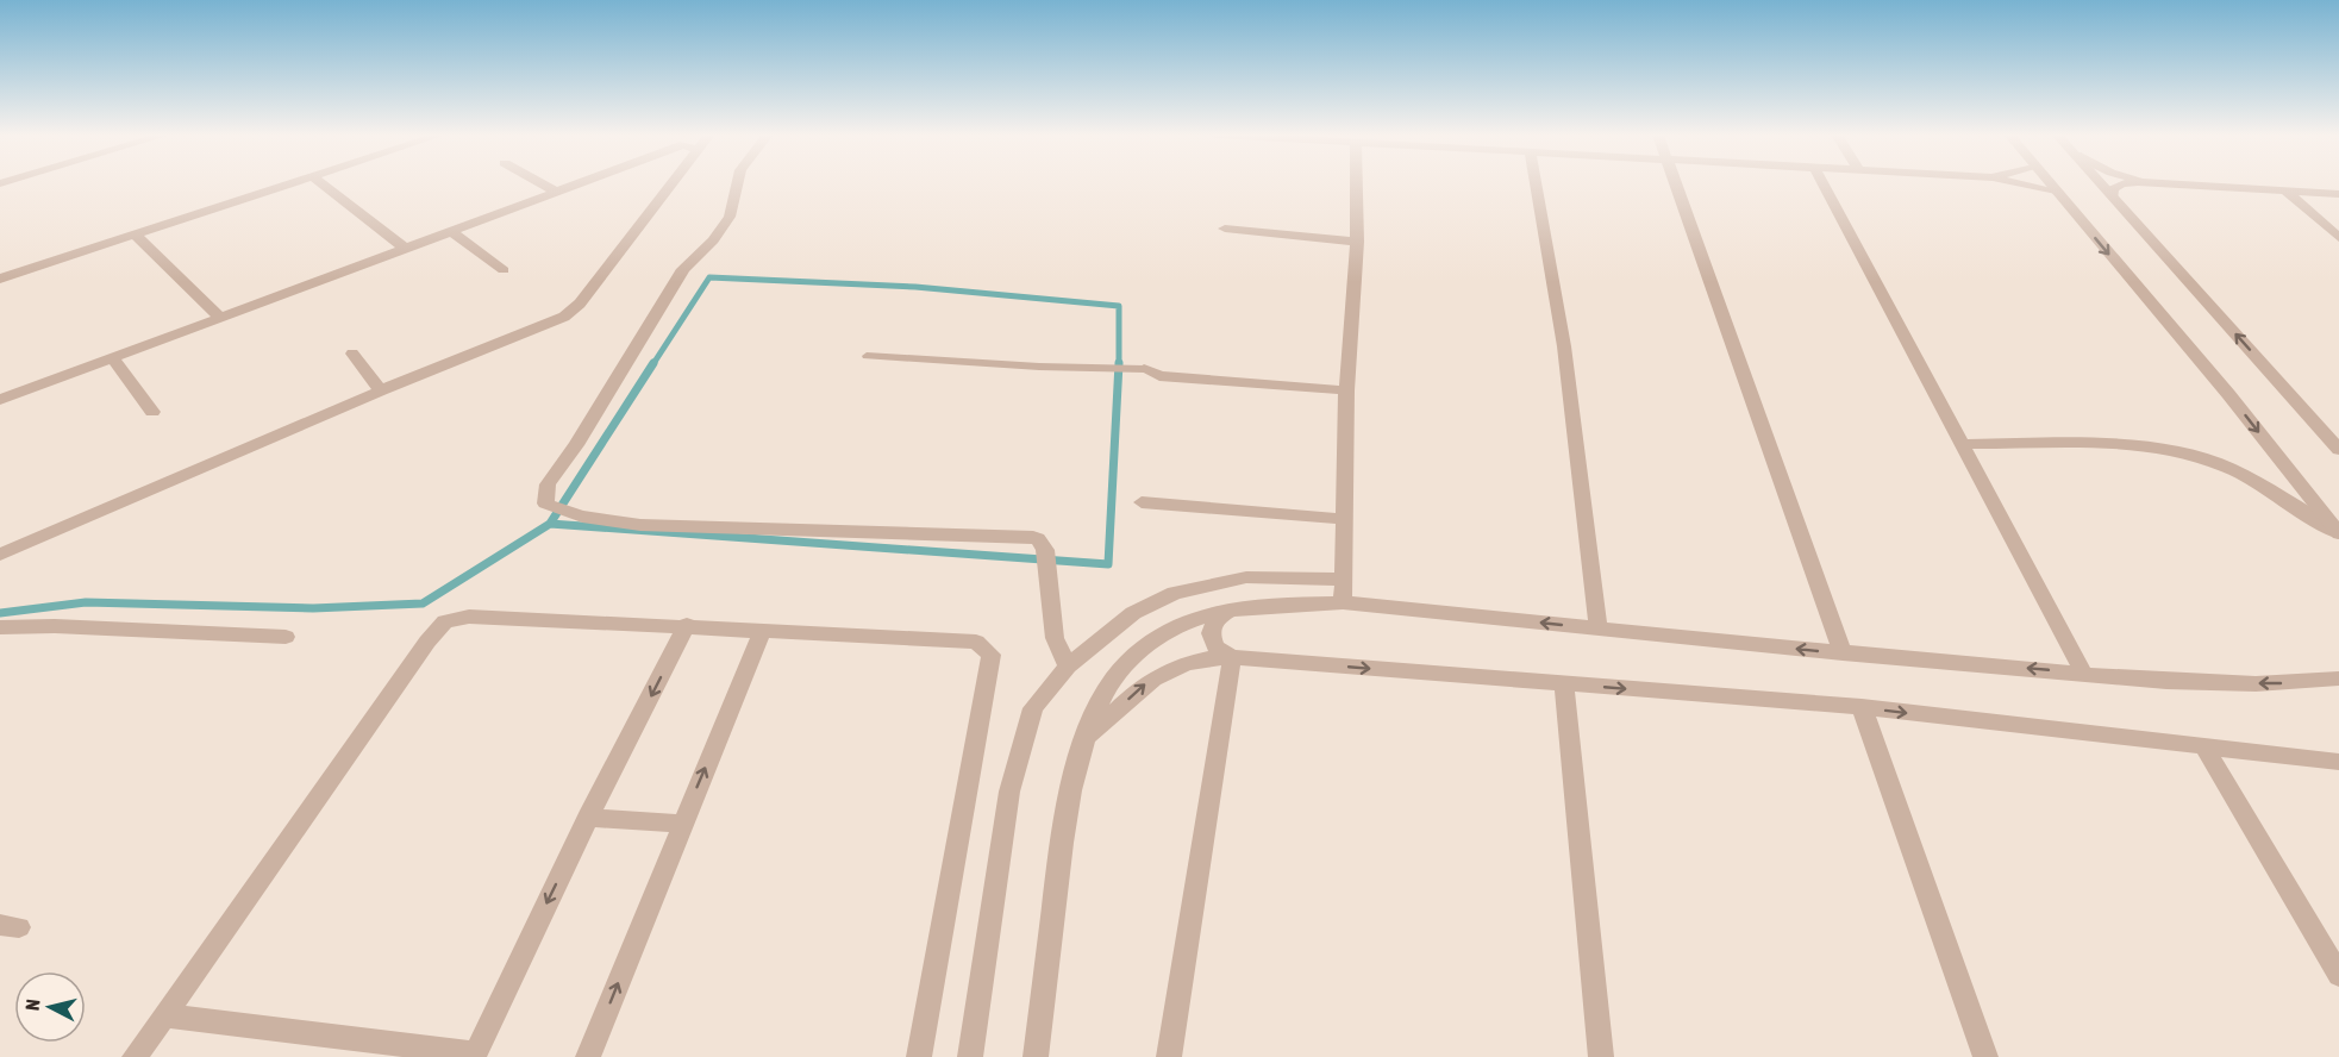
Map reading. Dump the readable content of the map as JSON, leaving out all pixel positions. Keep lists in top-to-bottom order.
{
  "north": "left"
}
